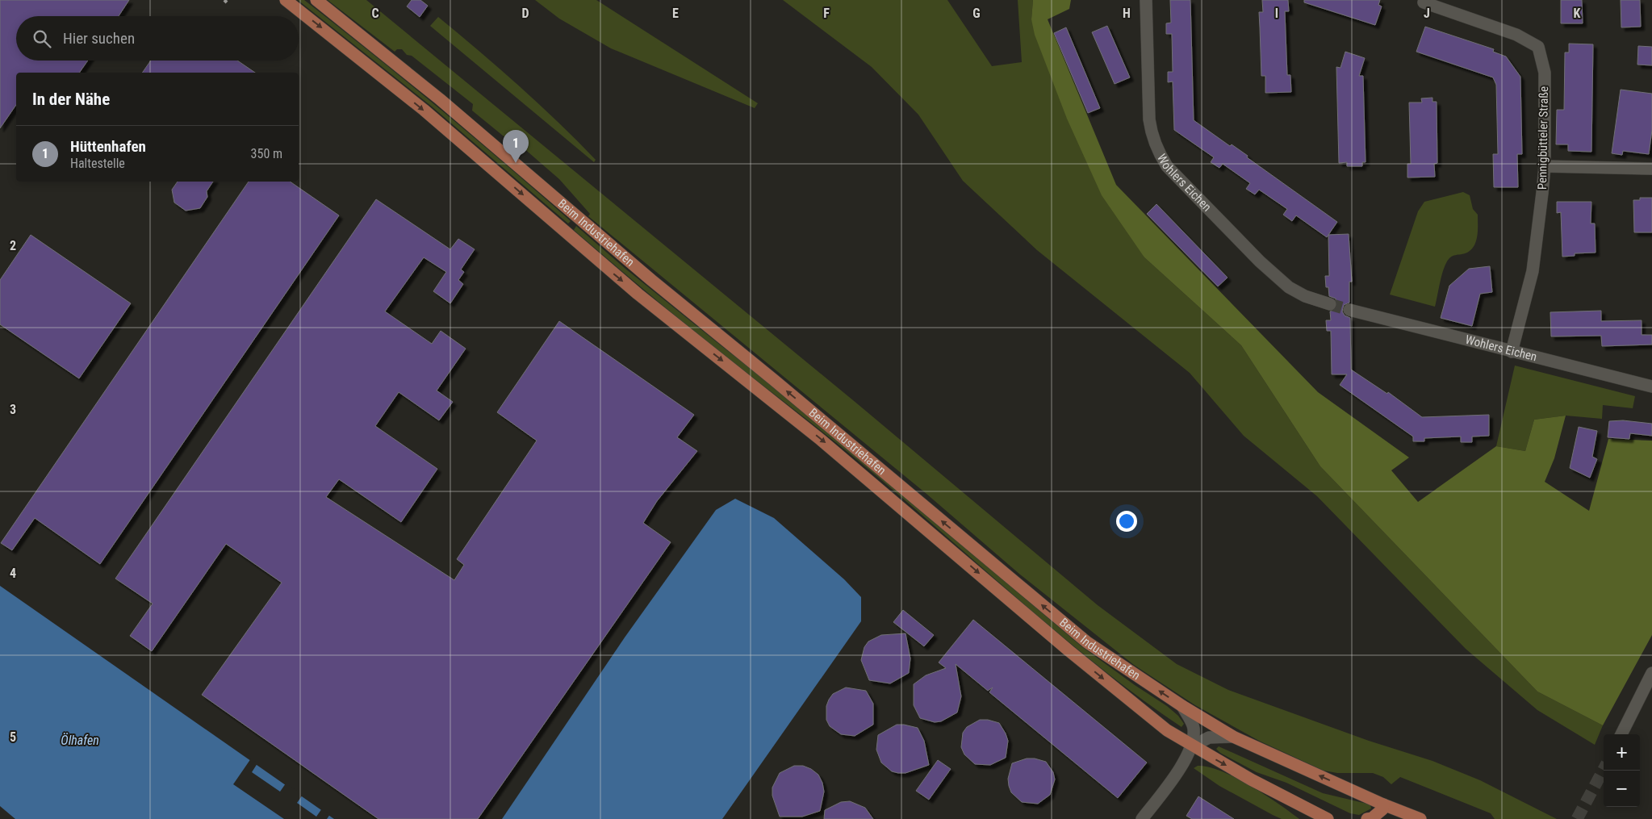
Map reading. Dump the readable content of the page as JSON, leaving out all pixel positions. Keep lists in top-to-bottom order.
{
  "streets": {
    "main road": ["Beim Industriehafen"],
    "street": ["Pennigbütteler Straße", "Wohlers Eichen"]
  },
  "crossings": [
    ["Pennigbütteler Straße", "Wohlers Eichen"]
  ],
  "water": ["Ölhafen"],
  "page": {
    "search": "Hier suchen",
    "heading": "In der Nähe",
    "list": [
      {
        "mark": "1",
        "name": "Hüttenhafen",
        "note": "Haltestelle",
        "value": "350 m"
      }
    ],
    "pins": "1",
    "map_buttons": ["+", "−"]
  },
  "grid": {
    "columns": [
      "C",
      "D",
      "E",
      "F",
      "G",
      "H",
      "I",
      "J",
      "K"
    ],
    "rows": [
      "2",
      "3",
      "4",
      "5"
    ]
  }
}
